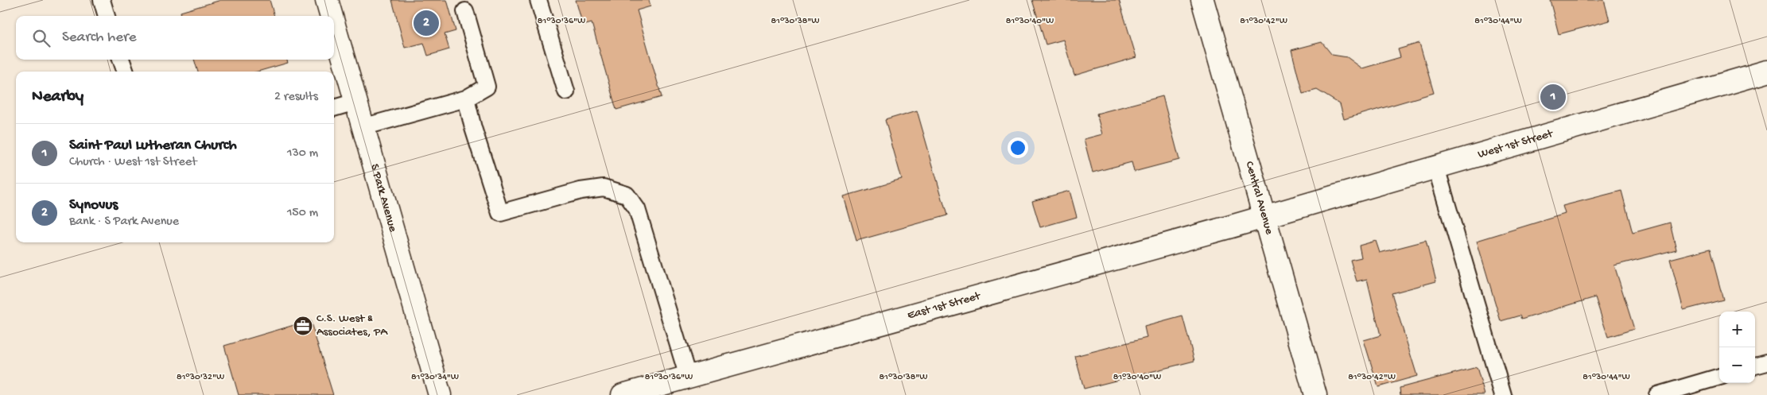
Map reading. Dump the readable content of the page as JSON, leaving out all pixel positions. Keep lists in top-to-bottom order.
{
  "streets": {
    "street": [
      "West 1st Street",
      "S Park Avenue",
      "Central Avenue",
      "East 1st Street"
    ]
  },
  "crossings": [
    ["West 1st Street", "Central Avenue"],
    ["West 1st Street", "East 1st Street"],
    ["Central Avenue", "East 1st Street"]
  ],
  "places": {
    "office": ["C.S. West & Associates, PA"]
  },
  "page": {
    "pins": ["2", "1"],
    "search": "Search here",
    "heading": ["Nearby", "2 results"],
    "list": [
      {
        "mark": "1",
        "name": "Saint Paul Lutheran Church",
        "note": "Church · West 1st Street",
        "value": "130 m"
      },
      {
        "mark": "2",
        "name": "Synovus",
        "note": "Bank · S Park Avenue",
        "value": "150 m"
      }
    ],
    "map_buttons": ["+", "−"]
  },
  "coordinates": [
    "81°30'36\"W",
    "81°30'38\"W",
    "81°30'40\"W",
    "81°30'42\"W",
    "81°30'44\"W",
    "81°30'32\"W",
    "81°30'34\"W"
  ]
}
